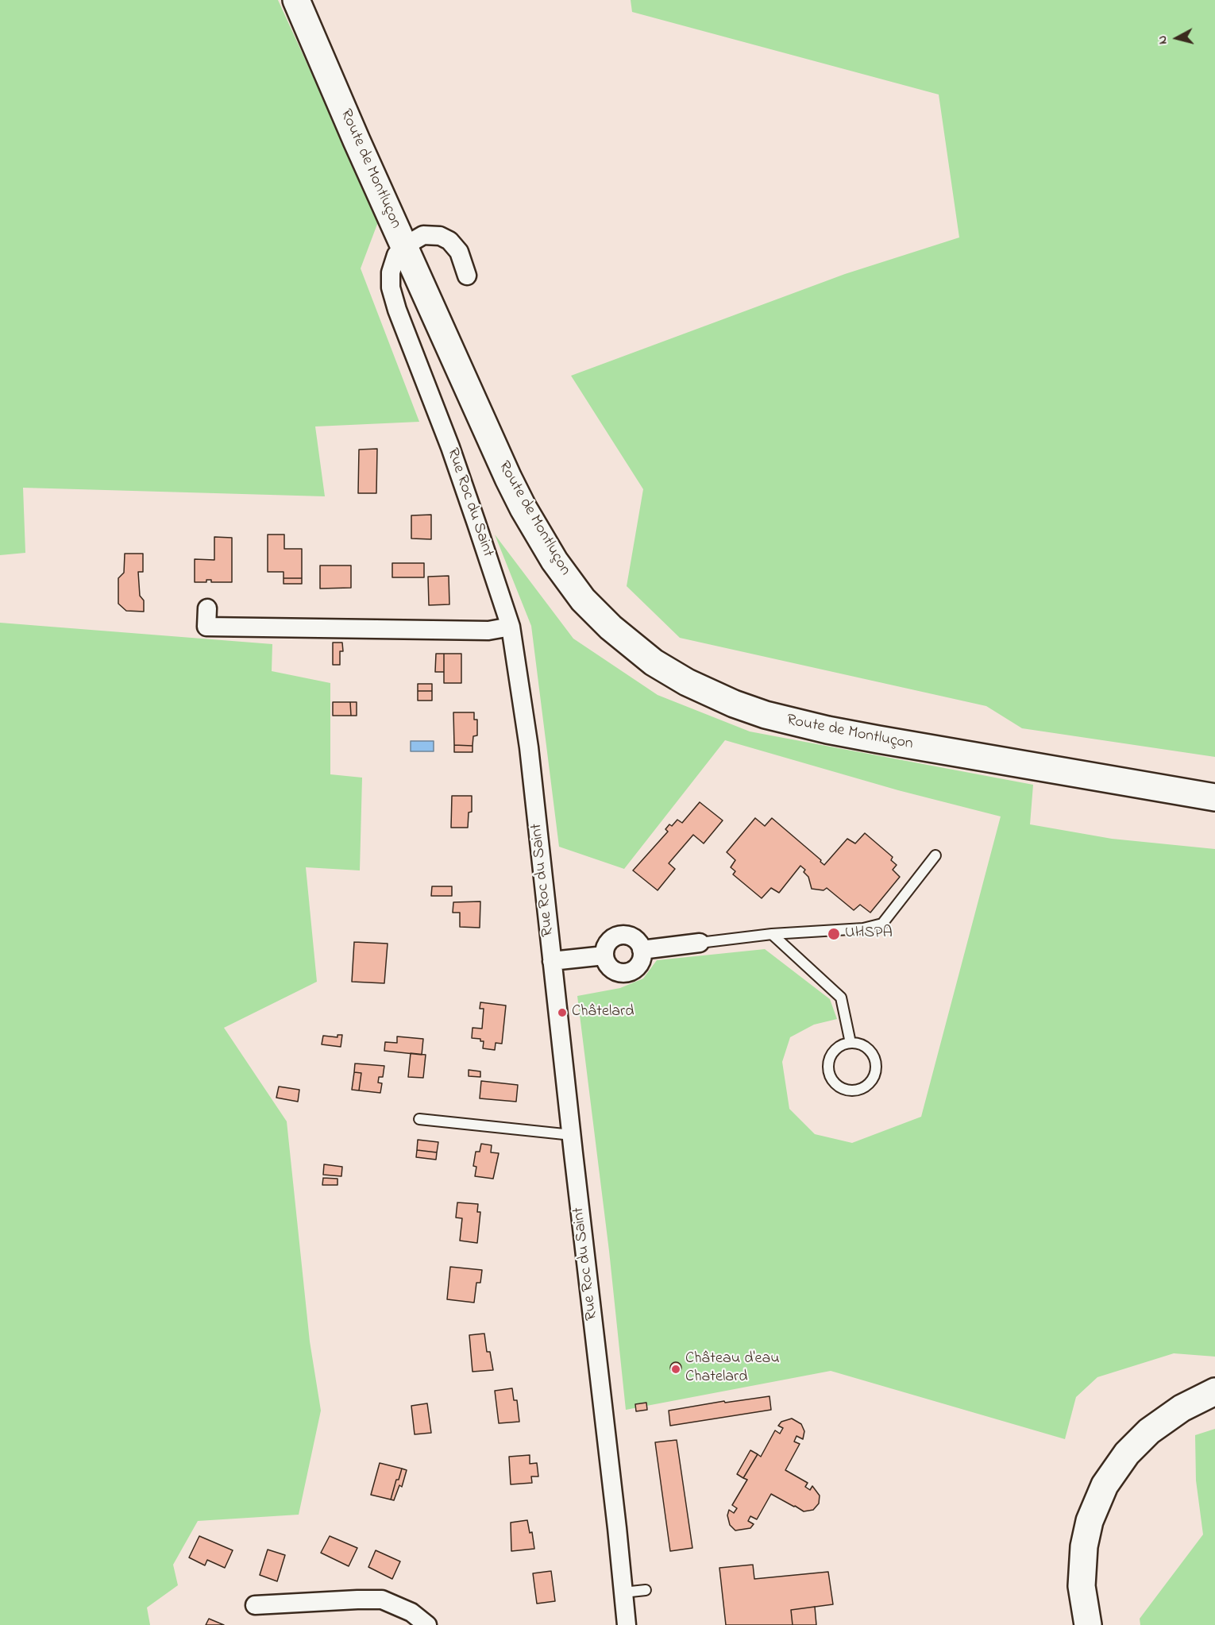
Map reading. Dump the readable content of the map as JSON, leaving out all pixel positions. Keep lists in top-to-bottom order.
{
  "streets": {
    "main road": ["Route de Montluçon"],
    "street": ["Rue Roc du Saint"]
  },
  "crossings": [
    ["Route de Montluçon", "Rue Roc du Saint"]
  ],
  "places": ["UHSPA", "Châtelard", "Château d'eau Chatelard"],
  "north": "left"
}
